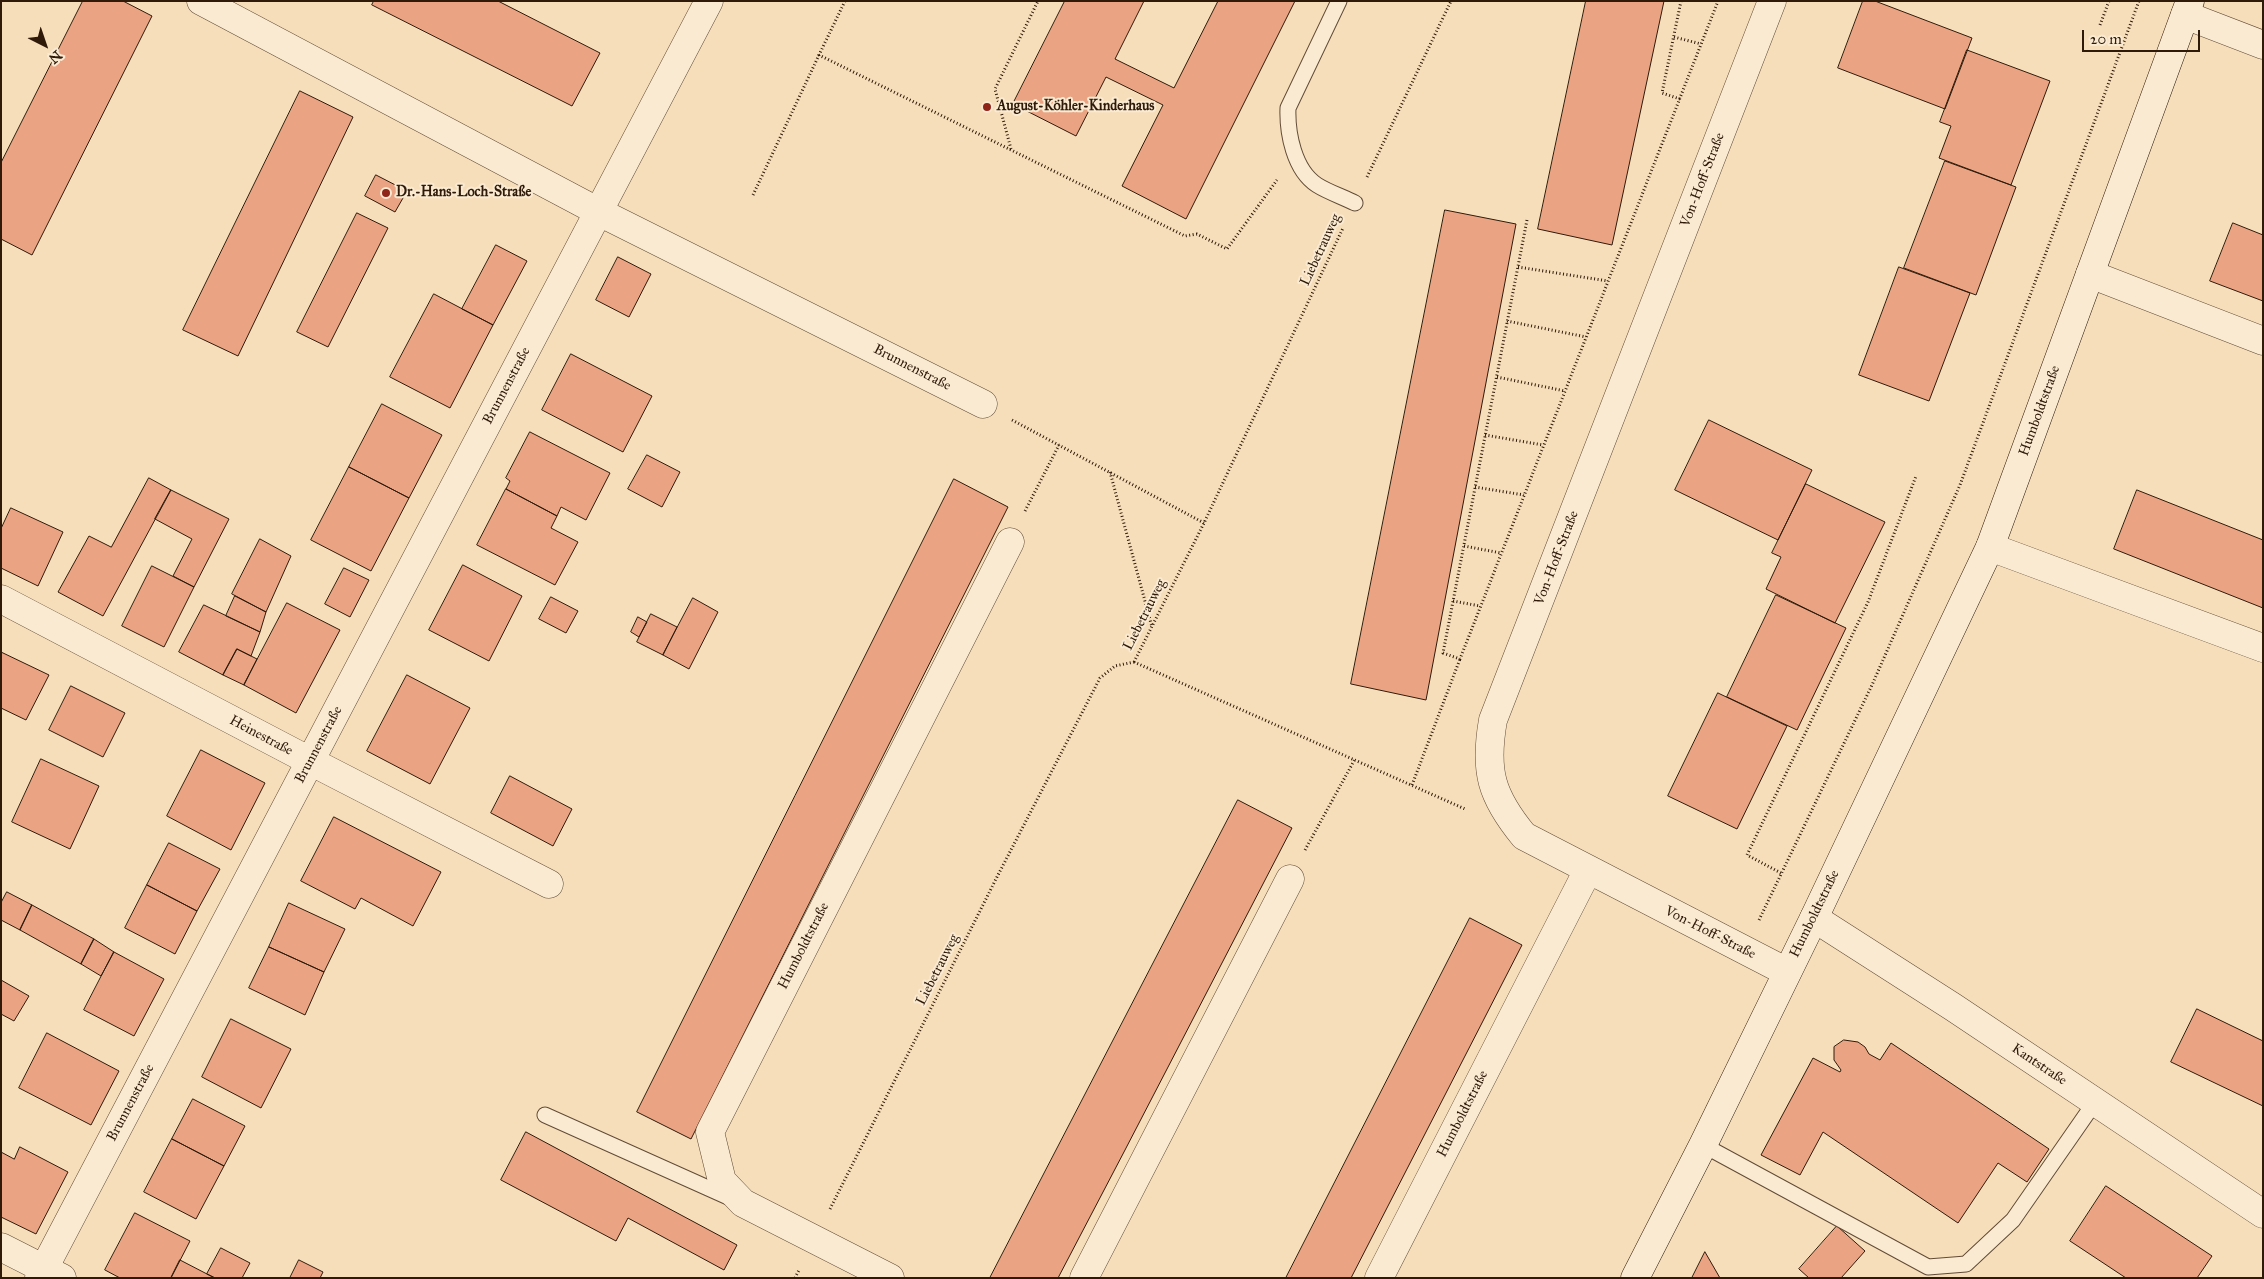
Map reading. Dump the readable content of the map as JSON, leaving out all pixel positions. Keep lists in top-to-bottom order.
{
  "streets": {
    "street": [
      "Von-Hoff-Straße",
      "Brunnenstraße",
      "Humboldtstraße",
      "Heinestraße",
      "Kantstraße"
    ],
    "path": ["Liebetrauweg"]
  },
  "crossings": [
    ["Von-Hoff-Straße", "Humboldtstraße"],
    ["Liebetrauweg", "Humboldtstraße"],
    ["Brunnenstraße", "Heinestraße"],
    ["Humboldtstraße", "Kantstraße"]
  ],
  "places": ["August-Köhler-Kinderhaus", "Dr.-Hans-Loch-Straße"],
  "scale_bar": "20 m",
  "north": "bottom right"
}
